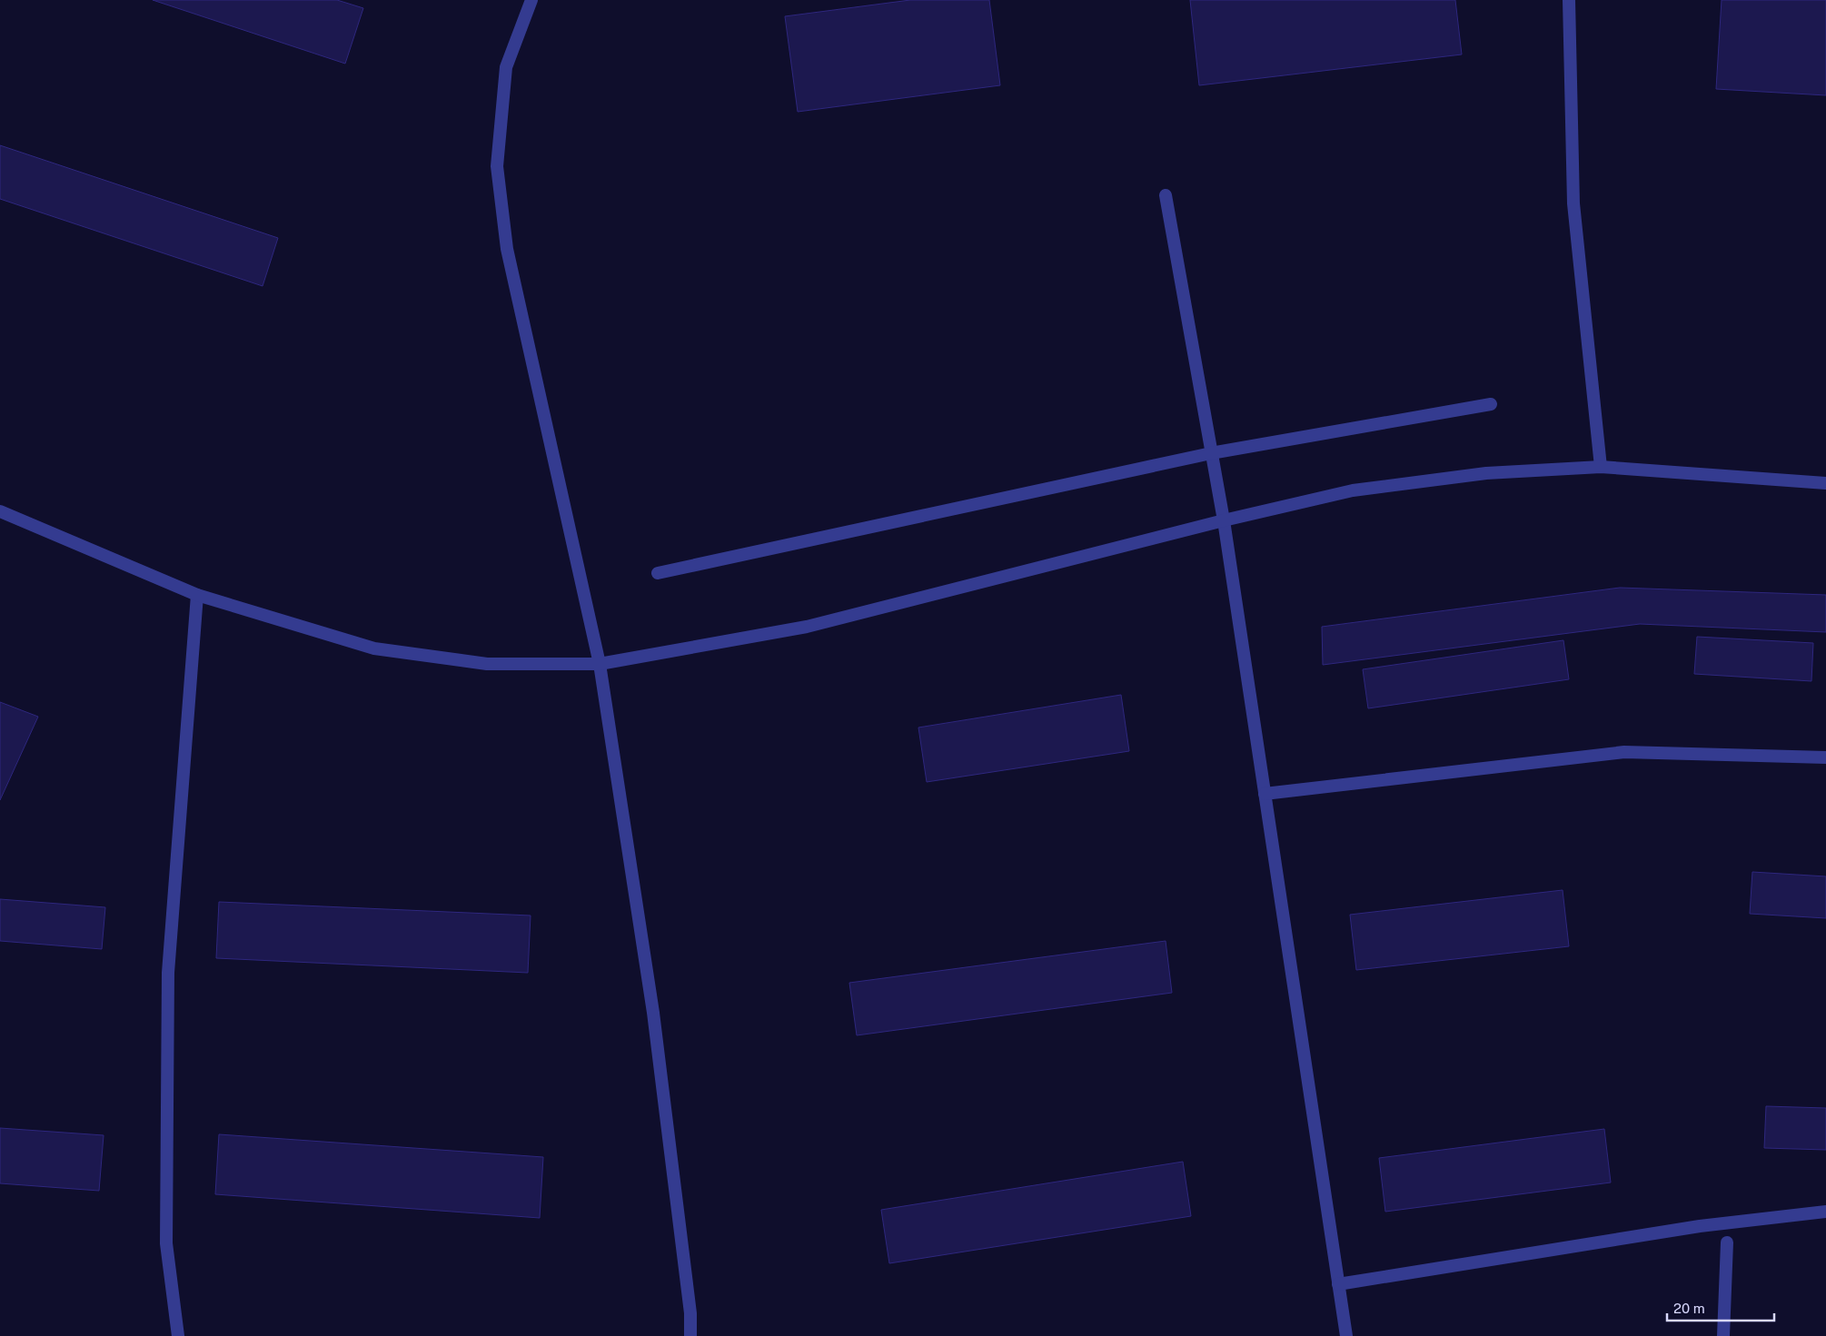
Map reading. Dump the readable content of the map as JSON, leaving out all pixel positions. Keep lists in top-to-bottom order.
{
  "scale_bar": "20 m"
}
